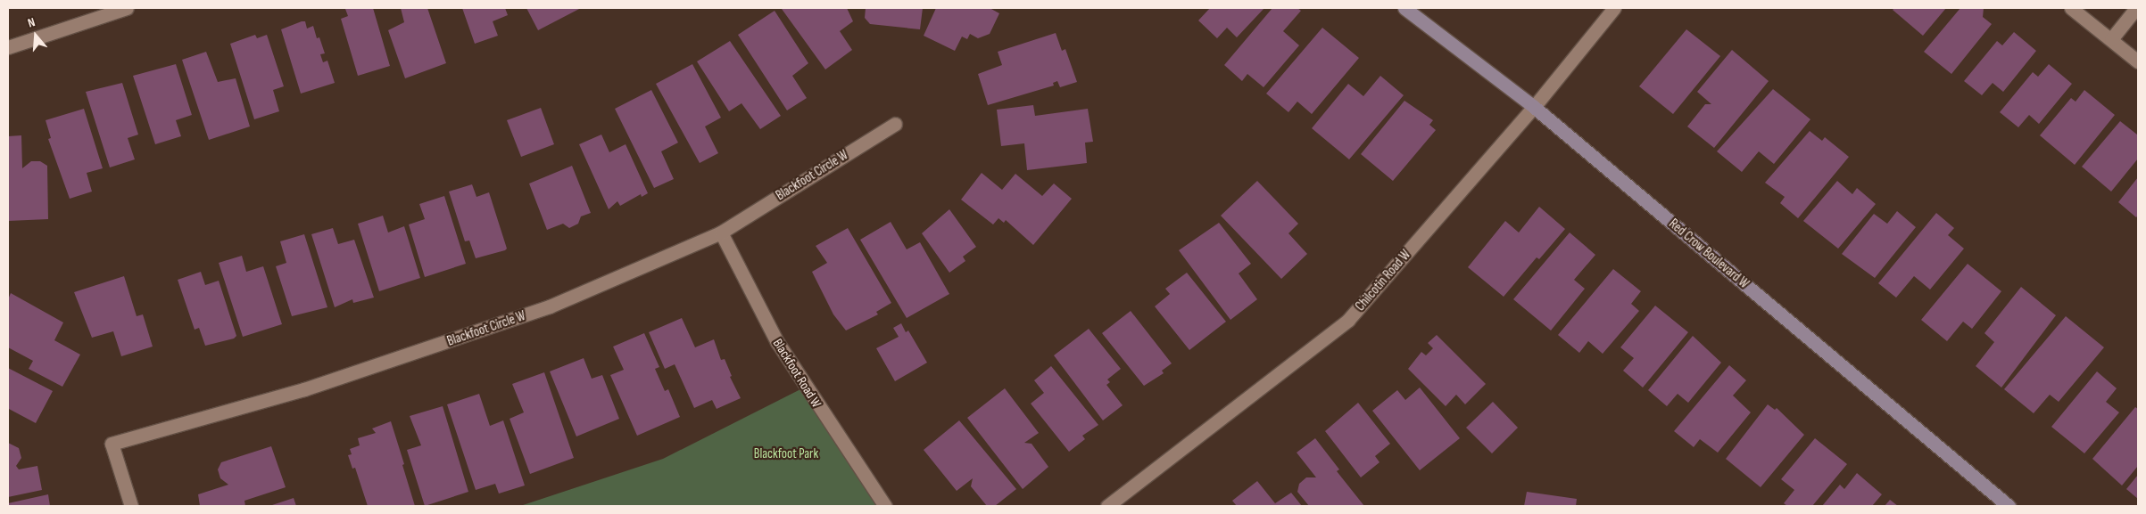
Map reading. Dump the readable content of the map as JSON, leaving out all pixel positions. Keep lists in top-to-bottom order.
{
  "streets": {
    "street": [
      "Blackfoot Circle W",
      "Red Crow Boulevard W",
      "Chilcotin Road W",
      "Blackfoot Road W"
    ]
  },
  "crossings": [
    ["Blackfoot Circle W", "Blackfoot Road W"],
    ["Red Crow Boulevard W", "Chilcotin Road W"]
  ],
  "parks": ["Blackfoot Park"],
  "north": "top"
}
